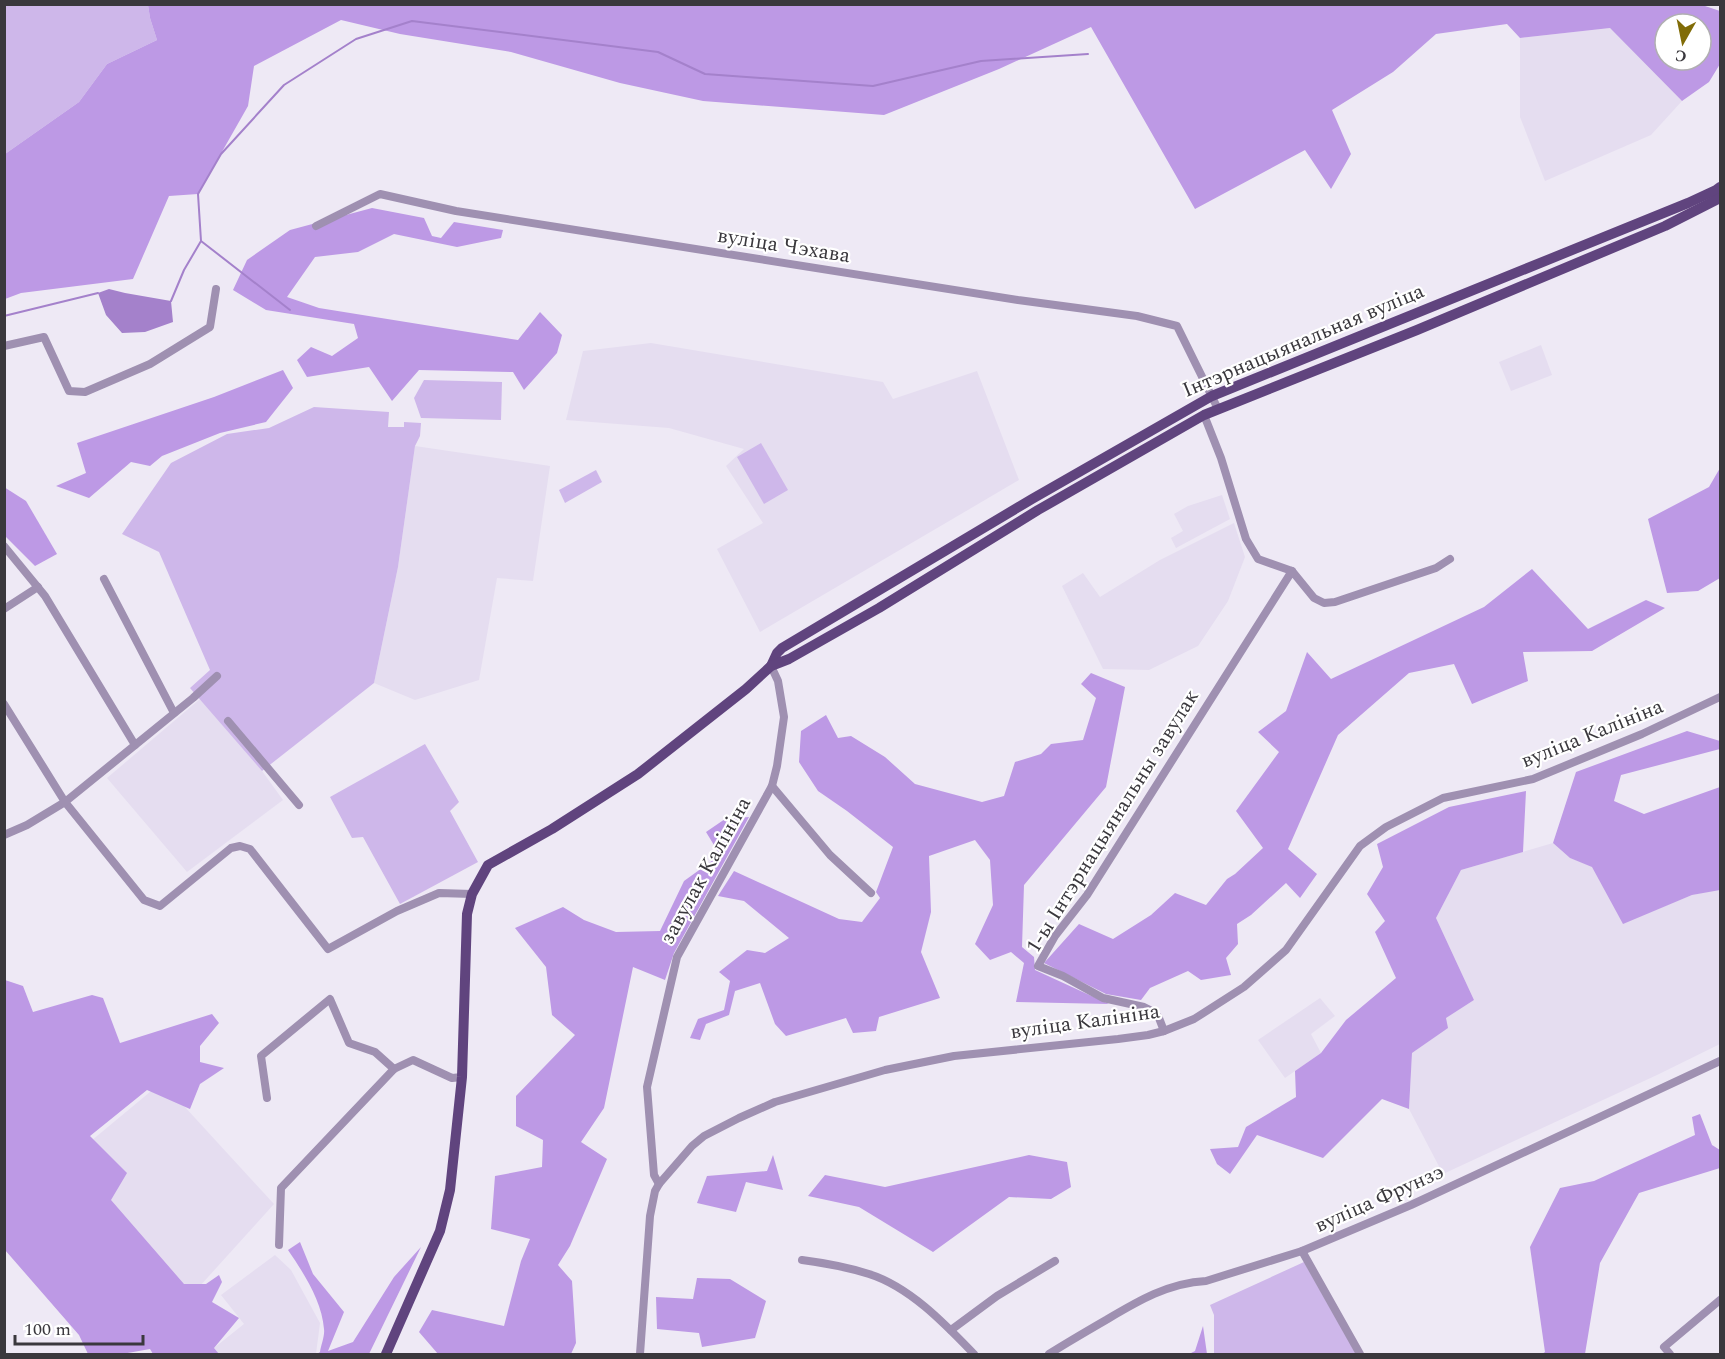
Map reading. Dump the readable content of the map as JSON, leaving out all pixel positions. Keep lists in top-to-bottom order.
{
  "streets": {
    "main road": ["Інтэрнацыянальная вуліца"],
    "street": [
      "вуліца Чэхава",
      "вуліца Калініна",
      "1-ы Інтэрнацыянальны завулак",
      "завулак Калініна",
      "вуліца Фрунзэ"
    ]
  },
  "crossings": [
    ["вуліца Чэхава", "Інтэрнацыянальная вуліца"],
    ["Інтэрнацыянальная вуліца", "завулак Калініна"],
    ["вуліца Калініна", "1-ы Інтэрнацыянальны завулак"],
    ["вуліца Калініна", "завулак Калініна"]
  ],
  "scale_bar": "100 m",
  "north": "bottom"
}
